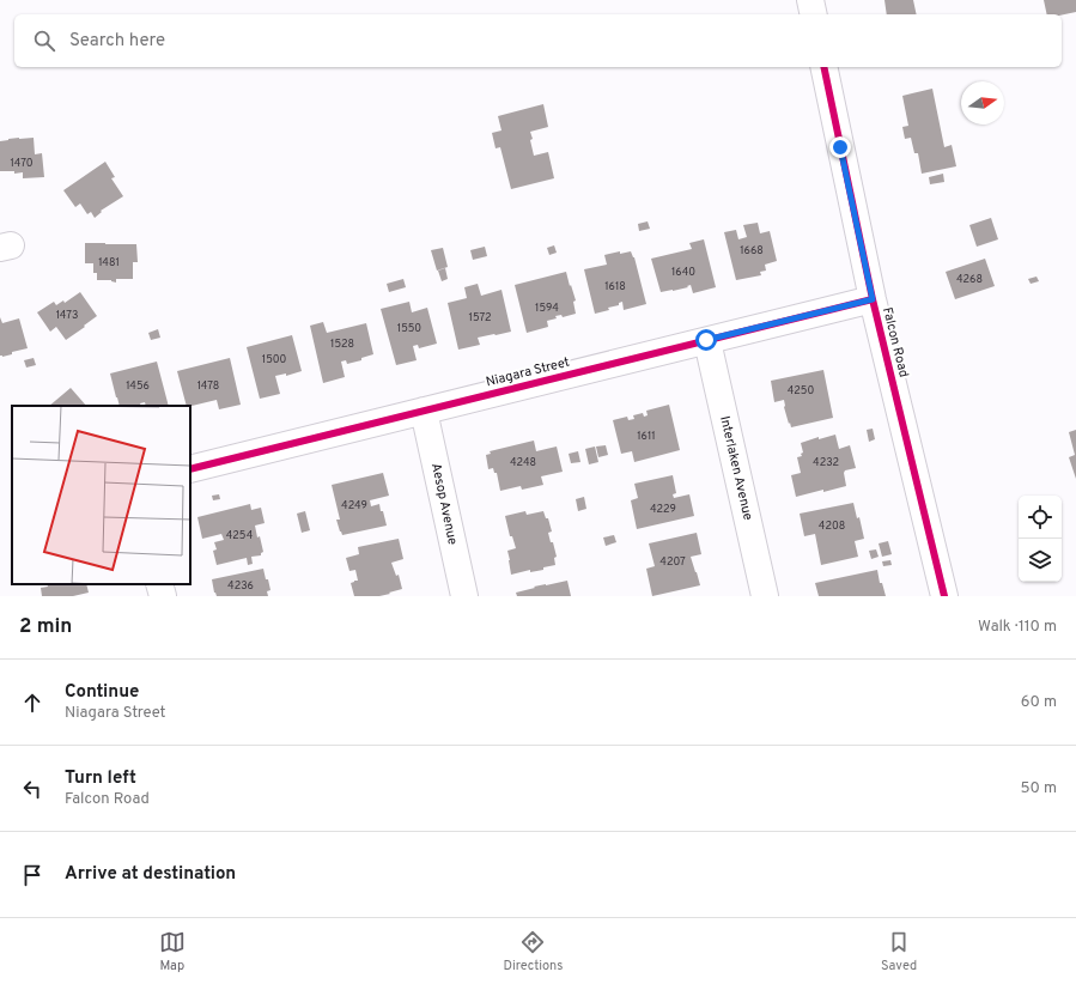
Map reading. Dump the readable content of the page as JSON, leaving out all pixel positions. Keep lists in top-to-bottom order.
{
  "streets": {
    "street": [
      "Falcon Road",
      "Niagara Street",
      "Interlaken Avenue",
      "Aesop Avenue"
    ]
  },
  "crossings": [
    ["Falcon Road", "Niagara Street"],
    ["Niagara Street", "Interlaken Avenue"],
    ["Niagara Street", "Aesop Avenue"]
  ],
  "house_numbers": [
    "1470",
    "1668",
    "1481",
    "1640",
    "4268",
    "1618",
    "1594",
    "1473",
    "1572",
    "1550",
    "1528",
    "1500",
    "1456",
    "1478",
    "4250",
    "1611",
    "4248",
    "4232",
    "4249",
    "4229",
    "4208",
    "4254",
    "4207",
    "4236"
  ],
  "north": "right",
  "page": {
    "search": "Search here",
    "heading": ["2 min", "Walk · 110 m"],
    "list": [
      ["Continue", "Niagara Street", "60 m"],
      ["Turn left", "Falcon Road", "50 m"],
      "Arrive at destination"
    ],
    "nav": ["Map", "Directions", "Saved"]
  }
}
